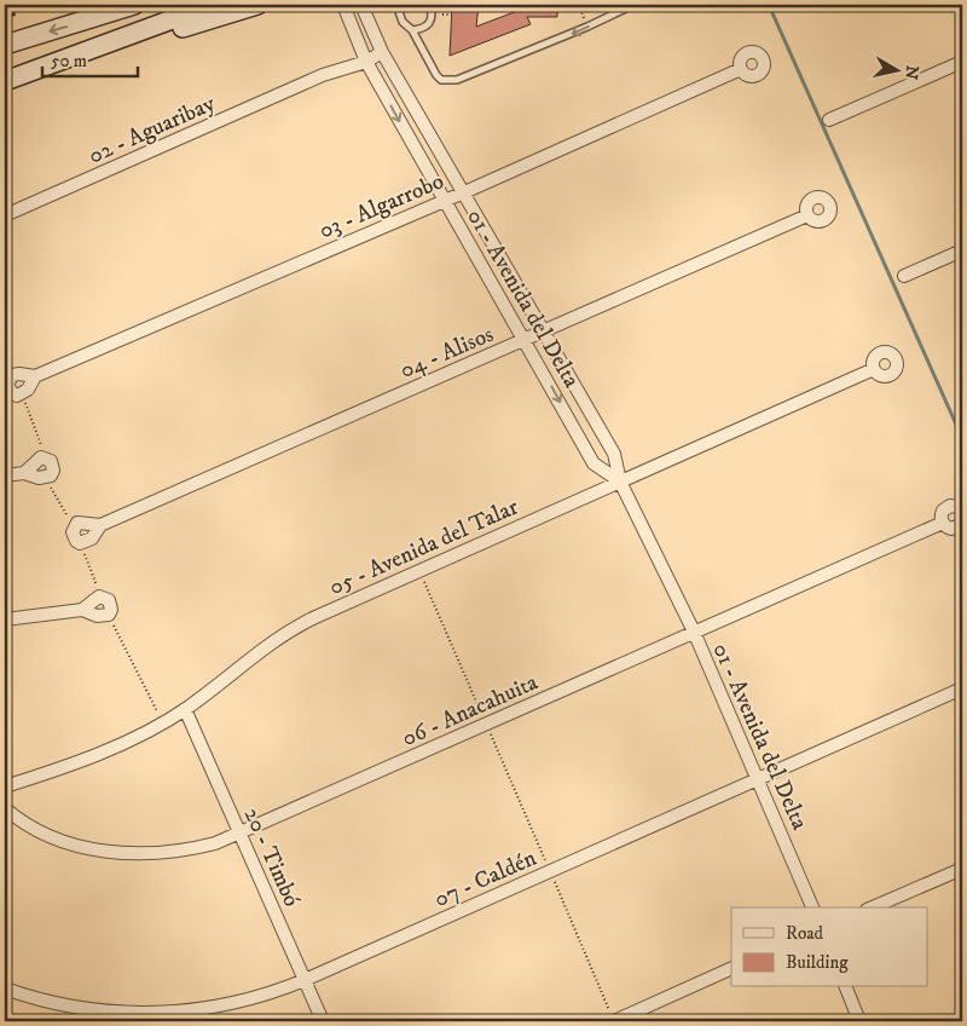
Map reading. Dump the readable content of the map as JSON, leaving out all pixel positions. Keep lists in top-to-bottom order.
{
  "streets": {
    "street": [
      "02 - Aguaribay",
      "03 - Algarrobo",
      "01 - Avenida del Delta",
      "04 - Alisos",
      "05 - Avenida del Talar",
      "06 - Anacahuita",
      "20 - Timbó",
      "07 - Caldén"
    ]
  },
  "crossings": [
    ["02 - Aguaribay", "01 - Avenida del Delta"],
    ["03 - Algarrobo", "01 - Avenida del Delta"],
    ["01 - Avenida del Delta", "04 - Alisos"],
    ["01 - Avenida del Delta", "05 - Avenida del Talar"],
    ["01 - Avenida del Delta", "06 - Anacahuita"],
    ["01 - Avenida del Delta", "07 - Caldén"],
    ["05 - Avenida del Talar", "20 - Timbó"],
    ["06 - Anacahuita", "20 - Timbó"],
    ["20 - Timbó", "07 - Caldén"]
  ],
  "legend": ["Road", "Building"],
  "scale_bar": "50 m",
  "north": "right"
}
